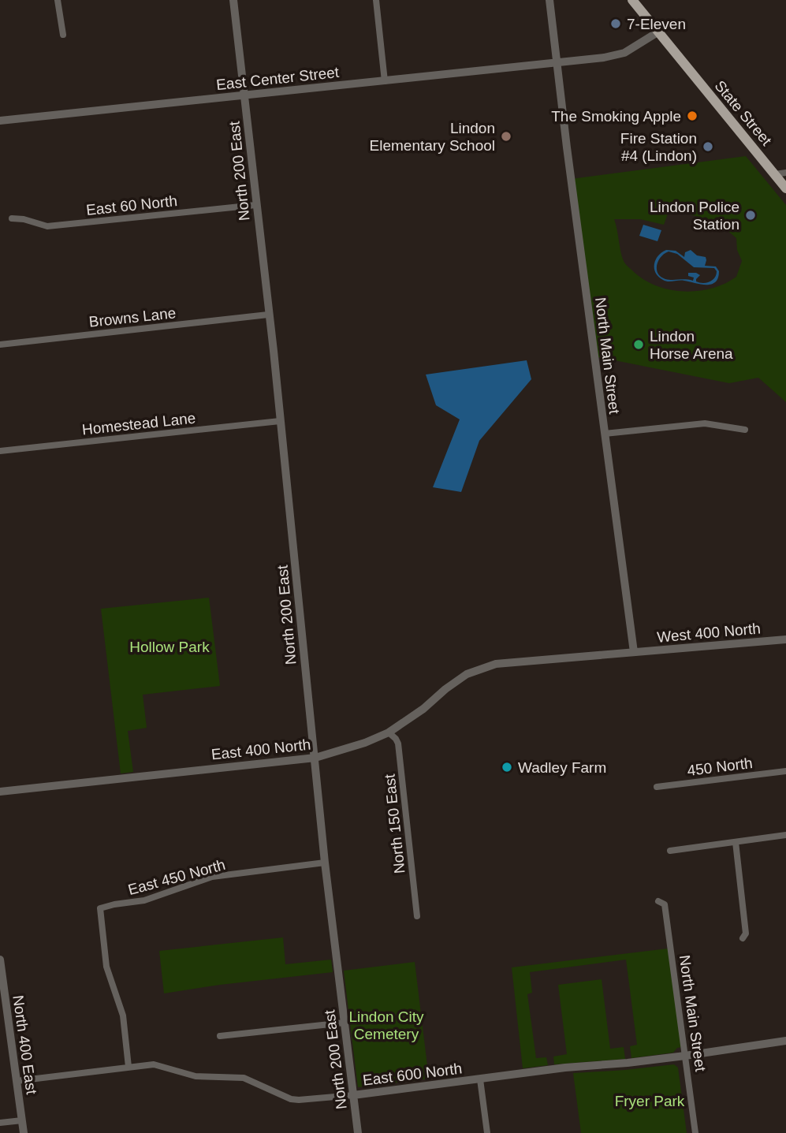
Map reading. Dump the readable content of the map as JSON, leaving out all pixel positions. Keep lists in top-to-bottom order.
{
  "streets": {
    "main road": ["State Street"],
    "street": [
      "East Center Street",
      "North 200 East",
      "East 60 North",
      "Browns Lane",
      "North Main Street",
      "Homestead Lane",
      "West 400 North",
      "East 400 North",
      "450 North",
      "North 150 East",
      "East 450 North",
      "North 400 East",
      "East 600 North"
    ]
  },
  "crossings": [
    ["East Center Street", "State Street"],
    ["East Center Street", "North 200 East"],
    ["East Center Street", "North Main Street"],
    ["North 200 East", "East 60 North"],
    ["North 200 East", "Browns Lane"],
    ["North 200 East", "Homestead Lane"],
    ["North 200 East", "East 400 North"],
    ["North 200 East", "East 450 North"],
    ["North 200 East", "East 600 North"],
    ["North Main Street", "West 400 North"],
    ["North Main Street", "East 400 North"],
    ["North Main Street", "East 600 North"],
    ["West 400 North", "East 400 North"],
    ["East 400 North", "North 150 East"],
    ["East 450 North", "East 600 North"],
    ["North 400 East", "East 600 North"]
  ],
  "parks": ["Hollow Park", "Lindon City Cemetery", "Fryer Park"],
  "places": [
    "7-Eleven",
    "The Smoking Apple",
    "Lindon Elementary School",
    "Fire Station #4 (Lindon)",
    "Lindon Police Station",
    "Lindon Horse Arena",
    "Wadley Farm"
  ]
}
